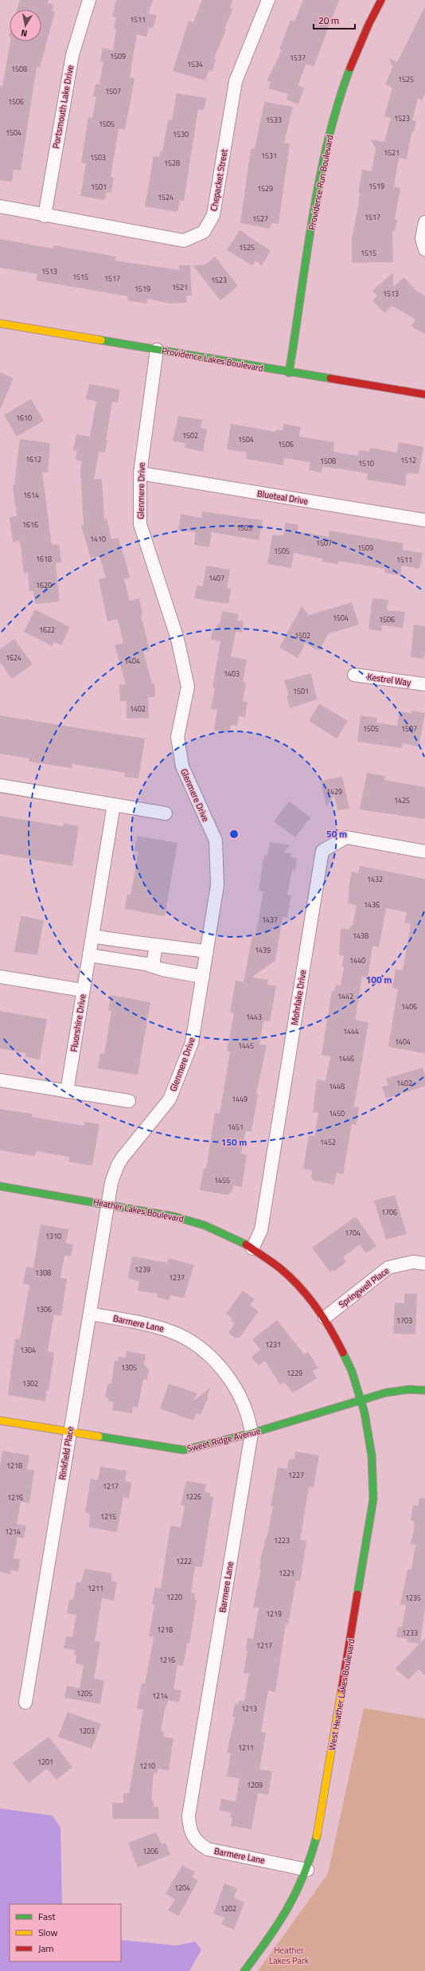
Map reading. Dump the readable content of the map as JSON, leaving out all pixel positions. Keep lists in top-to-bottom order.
{
  "streets": {
    "street": [
      "Portsmouth Lake Drive",
      "Chepacket Street",
      "Providence Run Boulevard",
      "Providence Lakes Boulevard",
      "Glenmere Drive",
      "Blueteal Drive",
      "Kestrel Way",
      "Mohrlake Drive",
      "Fluorshire Drive",
      "Heather Lakes Boulevard",
      "Springwell Place",
      "Barmere Lane",
      "Sweet Ridge Avenue",
      "Rinkfield Place",
      "West Heather Lakes Boulevard"
    ]
  },
  "crossings": [
    ["Portsmouth Lake Drive", "Chepacket Street"],
    ["Providence Run Boulevard", "Providence Lakes Boulevard"],
    ["Providence Lakes Boulevard", "Glenmere Drive"],
    ["Glenmere Drive", "Blueteal Drive"],
    ["Glenmere Drive", "Heather Lakes Boulevard"],
    ["Glenmere Drive", "Rinkfield Place"],
    ["Mohrlake Drive", "Heather Lakes Boulevard"],
    ["Heather Lakes Boulevard", "Springwell Place"],
    ["Heather Lakes Boulevard", "Sweet Ridge Avenue"],
    ["Heather Lakes Boulevard", "Rinkfield Place"],
    ["Heather Lakes Boulevard", "West Heather Lakes Boulevard"],
    ["Barmere Lane", "Sweet Ridge Avenue"],
    ["Barmere Lane", "Rinkfield Place"],
    ["Barmere Lane", "West Heather Lakes Boulevard"],
    ["Sweet Ridge Avenue", "Rinkfield Place"],
    ["Sweet Ridge Avenue", "West Heather Lakes Boulevard"]
  ],
  "parks": ["Heather Lakes Park"],
  "house_numbers": [
    "1511",
    "1509",
    "1537",
    "1534",
    "1508",
    "1525",
    "1507",
    "1506",
    "1523",
    "1533",
    "1505",
    "1504",
    "1530",
    "1521",
    "1531",
    "1503",
    "1528",
    "1519",
    "1501",
    "1529",
    "1524",
    "1517",
    "1527",
    "1525",
    "1515",
    "1513",
    "1515",
    "1517",
    "1523",
    "1521",
    "1519",
    "1513",
    "1610",
    "1502",
    "1504",
    "1506",
    "1612",
    "1512",
    "1508",
    "1510",
    "1614",
    "1616",
    "1503",
    "1410",
    "1507",
    "1509",
    "1505",
    "1618",
    "1511",
    "1407",
    "1620",
    "1504",
    "1506",
    "1622",
    "1502",
    "1624",
    "1404",
    "1403",
    "1501",
    "1402",
    "1505",
    "1507",
    "1429",
    "1425",
    "1432",
    "1436",
    "1437",
    "1438",
    "1439",
    "1440",
    "1442",
    "1406",
    "1443",
    "1444",
    "1404",
    "1445",
    "1446",
    "1402",
    "1448",
    "1449",
    "1450",
    "1451",
    "1452",
    "1455",
    "1706",
    "1704",
    "1310",
    "1239",
    "1308",
    "1237",
    "1306",
    "1703",
    "1231",
    "1304",
    "1305",
    "1229",
    "1302",
    "1218",
    "1227",
    "1217",
    "1226",
    "1216",
    "1215",
    "1214",
    "1223",
    "1222",
    "1221",
    "1211",
    "1220",
    "1235",
    "1219",
    "1218",
    "1233",
    "1217",
    "1216",
    "1205",
    "1214",
    "1213",
    "1203",
    "1211",
    "1201",
    "1210",
    "1209",
    "1206",
    "1204",
    "1202"
  ],
  "legend": ["Fast", "Slow", "Jam"],
  "scale_bar": "20 m",
  "north": "bottom",
  "rings": ["50 m", "100 m", "150 m"]
}
